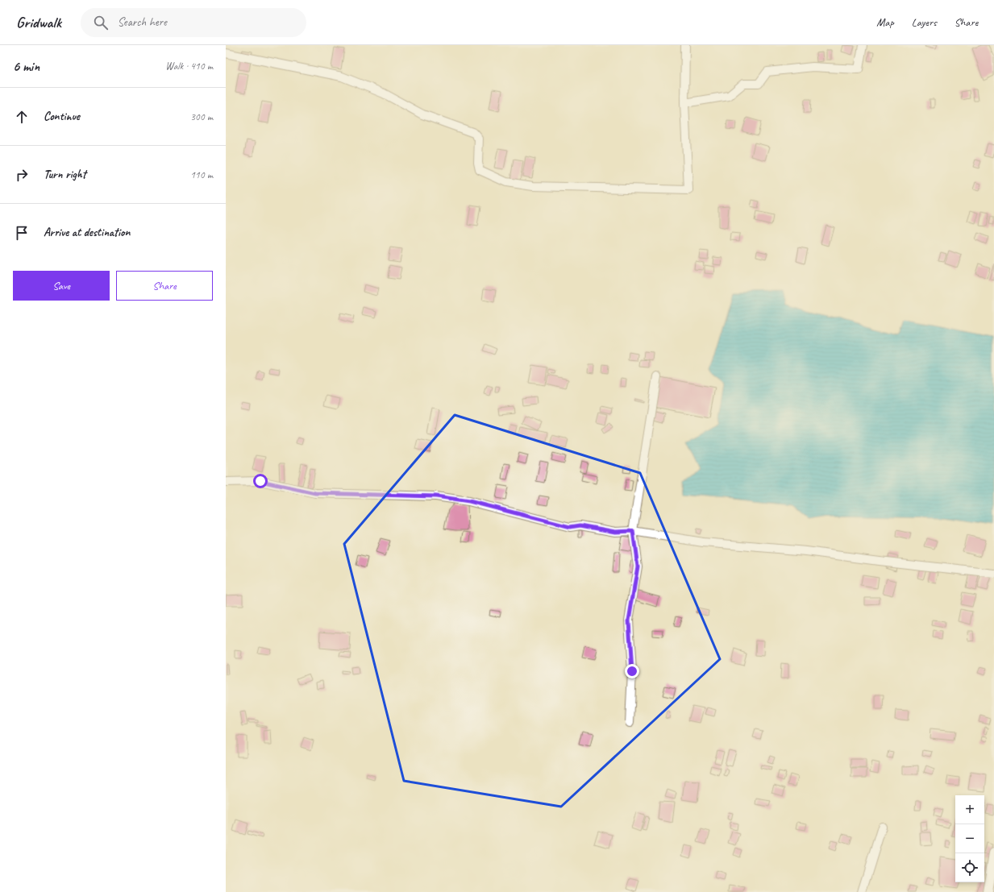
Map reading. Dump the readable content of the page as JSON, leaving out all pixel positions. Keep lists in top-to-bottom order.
{
  "page": {
    "header": "Gridwalk",
    "search": "Search here",
    "nav": ["Map", "Layers", "Share"],
    "heading": ["6 min", "Walk · 410 m"],
    "list": [
      ["Continue", "300 m"],
      ["Turn right", "110 m"],
      "Arrive at destination"
    ],
    "buttons": ["Save", "Share"],
    "map_buttons": ["+", "−"]
  }
}
